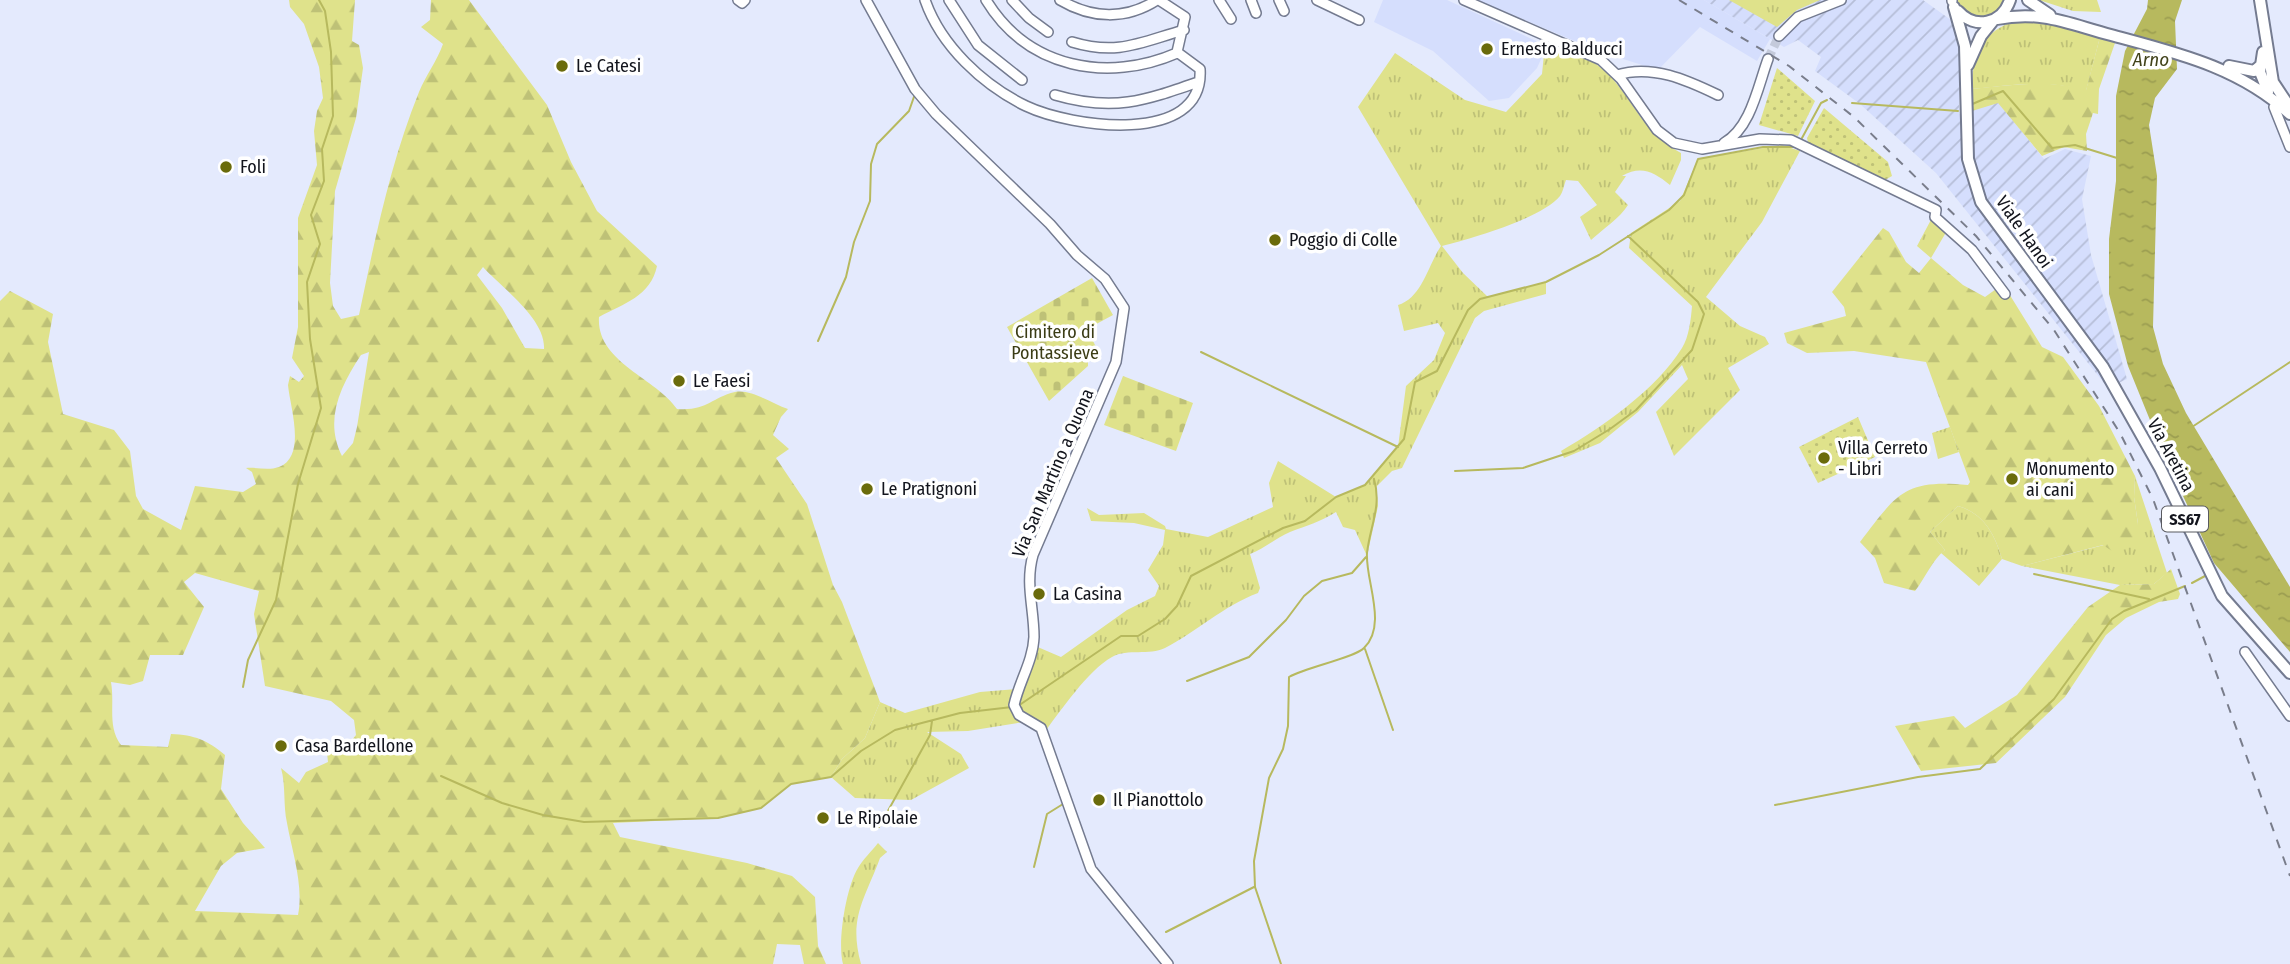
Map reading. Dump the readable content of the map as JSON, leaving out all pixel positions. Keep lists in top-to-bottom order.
{
  "streets": {
    "main road": ["Viale Hanoi", "Via Aretina", "SS67"],
    "street": ["Via San Martino a Quona"]
  },
  "crossings": [
    ["Viale Hanoi", "Via Aretina"]
  ],
  "water": ["Arno"],
  "parks": ["Cimitero di Pontassieve"],
  "places": [
    "Ernesto Balducci",
    "Le Catesi",
    "Foli",
    "Poggio di Colle",
    "Le Faesi",
    "Villa Cerreto - Libri",
    "Monumento ai cani",
    "Le Pratignoni",
    "La Casina",
    "Casa Bardellone",
    "Il Pianottolo",
    "Le Ripolaie"
  ]
}
